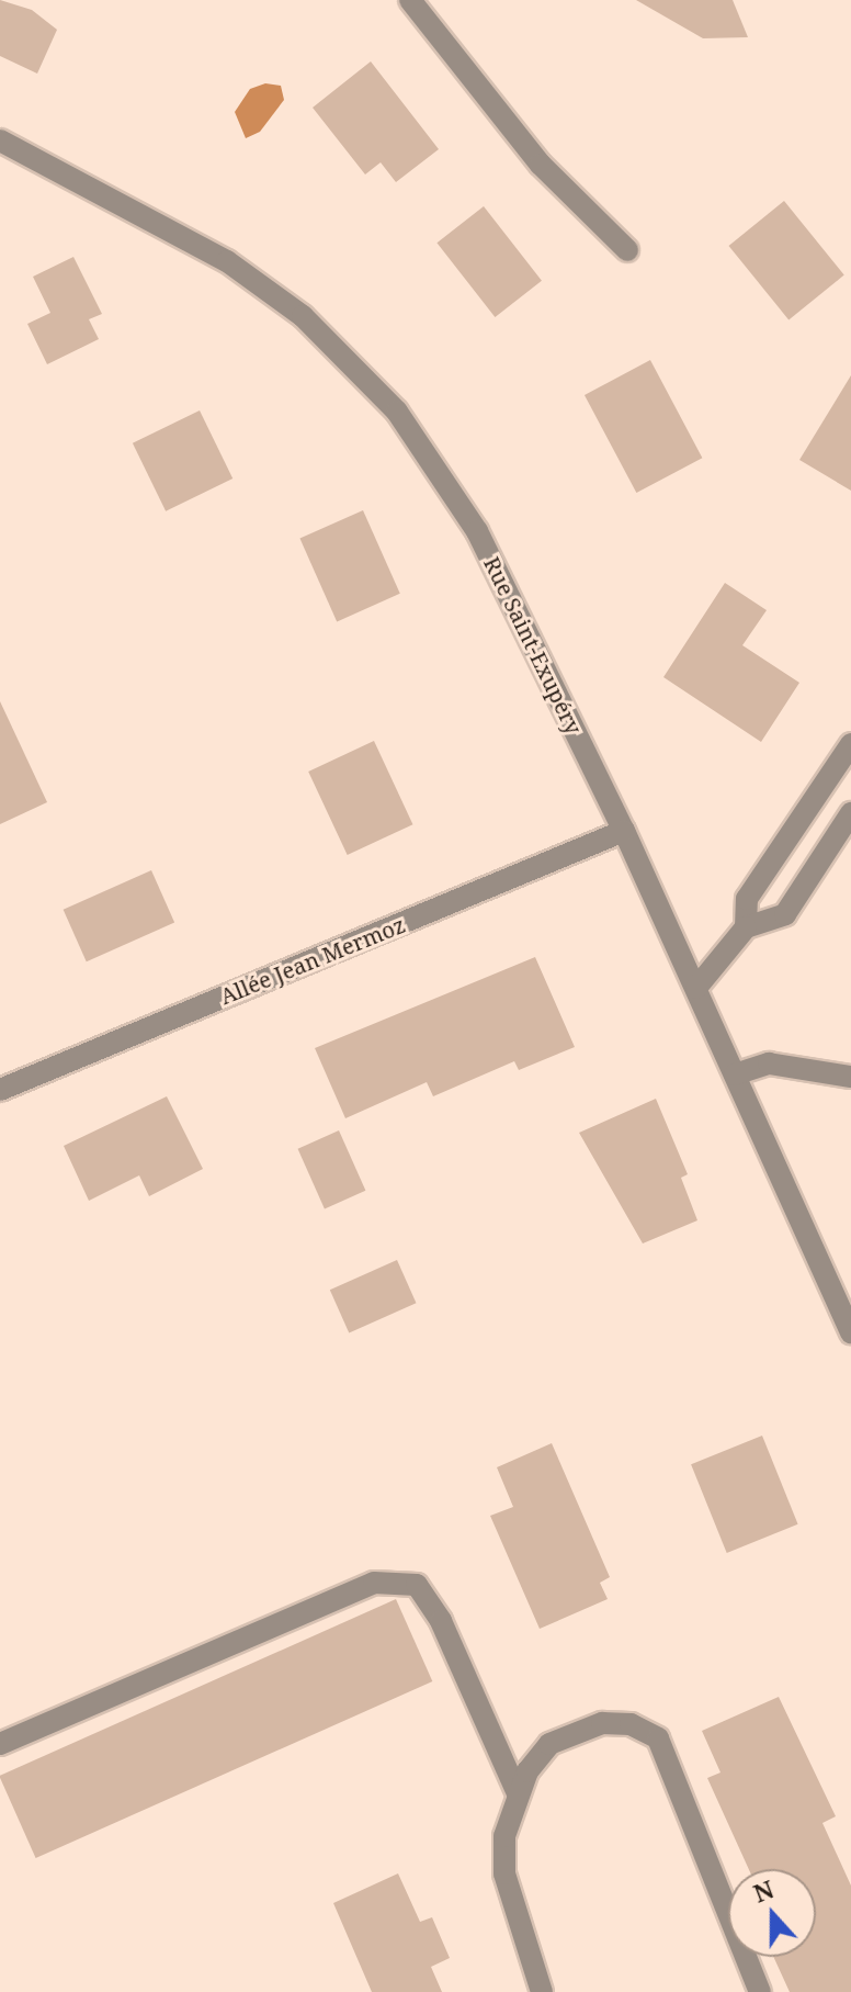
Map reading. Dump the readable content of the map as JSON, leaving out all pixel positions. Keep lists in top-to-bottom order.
{
  "streets": {
    "street": ["Rue Saint-Exupéry", "Allée Jean Mermoz"]
  },
  "crossings": [
    ["Rue Saint-Exupéry", "Allée Jean Mermoz"]
  ],
  "north": "top"
}
